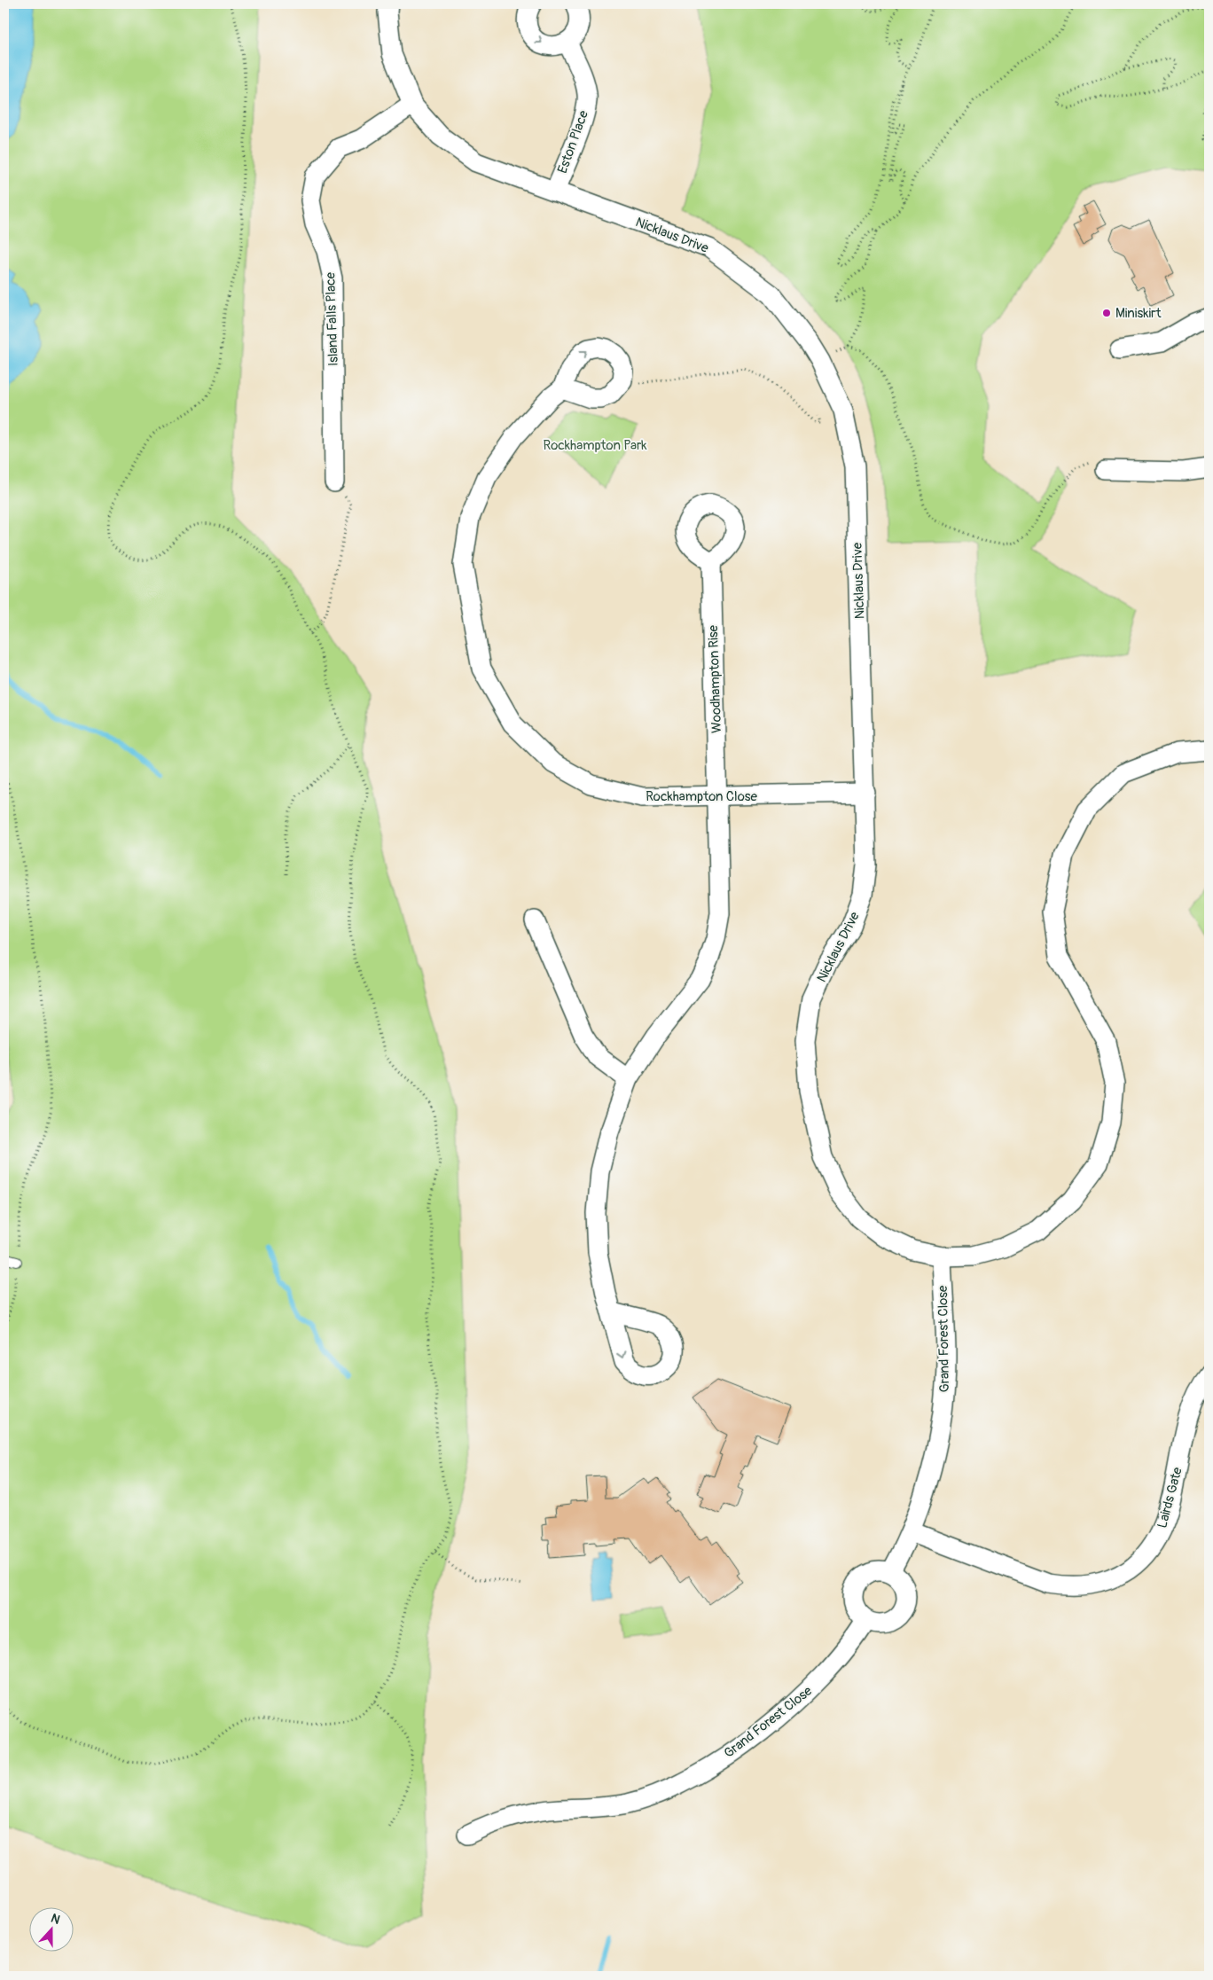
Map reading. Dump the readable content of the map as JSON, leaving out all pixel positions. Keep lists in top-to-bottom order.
{
  "streets": {
    "street": [
      "Eston Place",
      "Nicklaus Drive",
      "Island Falls Place",
      "Woodhampton Rise",
      "Rockhampton Close",
      "Grand Forest Close",
      "Lairds Gate"
    ]
  },
  "crossings": [
    ["Eston Place", "Nicklaus Drive"],
    ["Nicklaus Drive", "Island Falls Place"],
    ["Nicklaus Drive", "Rockhampton Close"],
    ["Nicklaus Drive", "Grand Forest Close"],
    ["Woodhampton Rise", "Rockhampton Close"],
    ["Grand Forest Close", "Lairds Gate"]
  ],
  "parks": ["Rockhampton Park"],
  "places": ["Miniskirt"],
  "north": "top"
}
